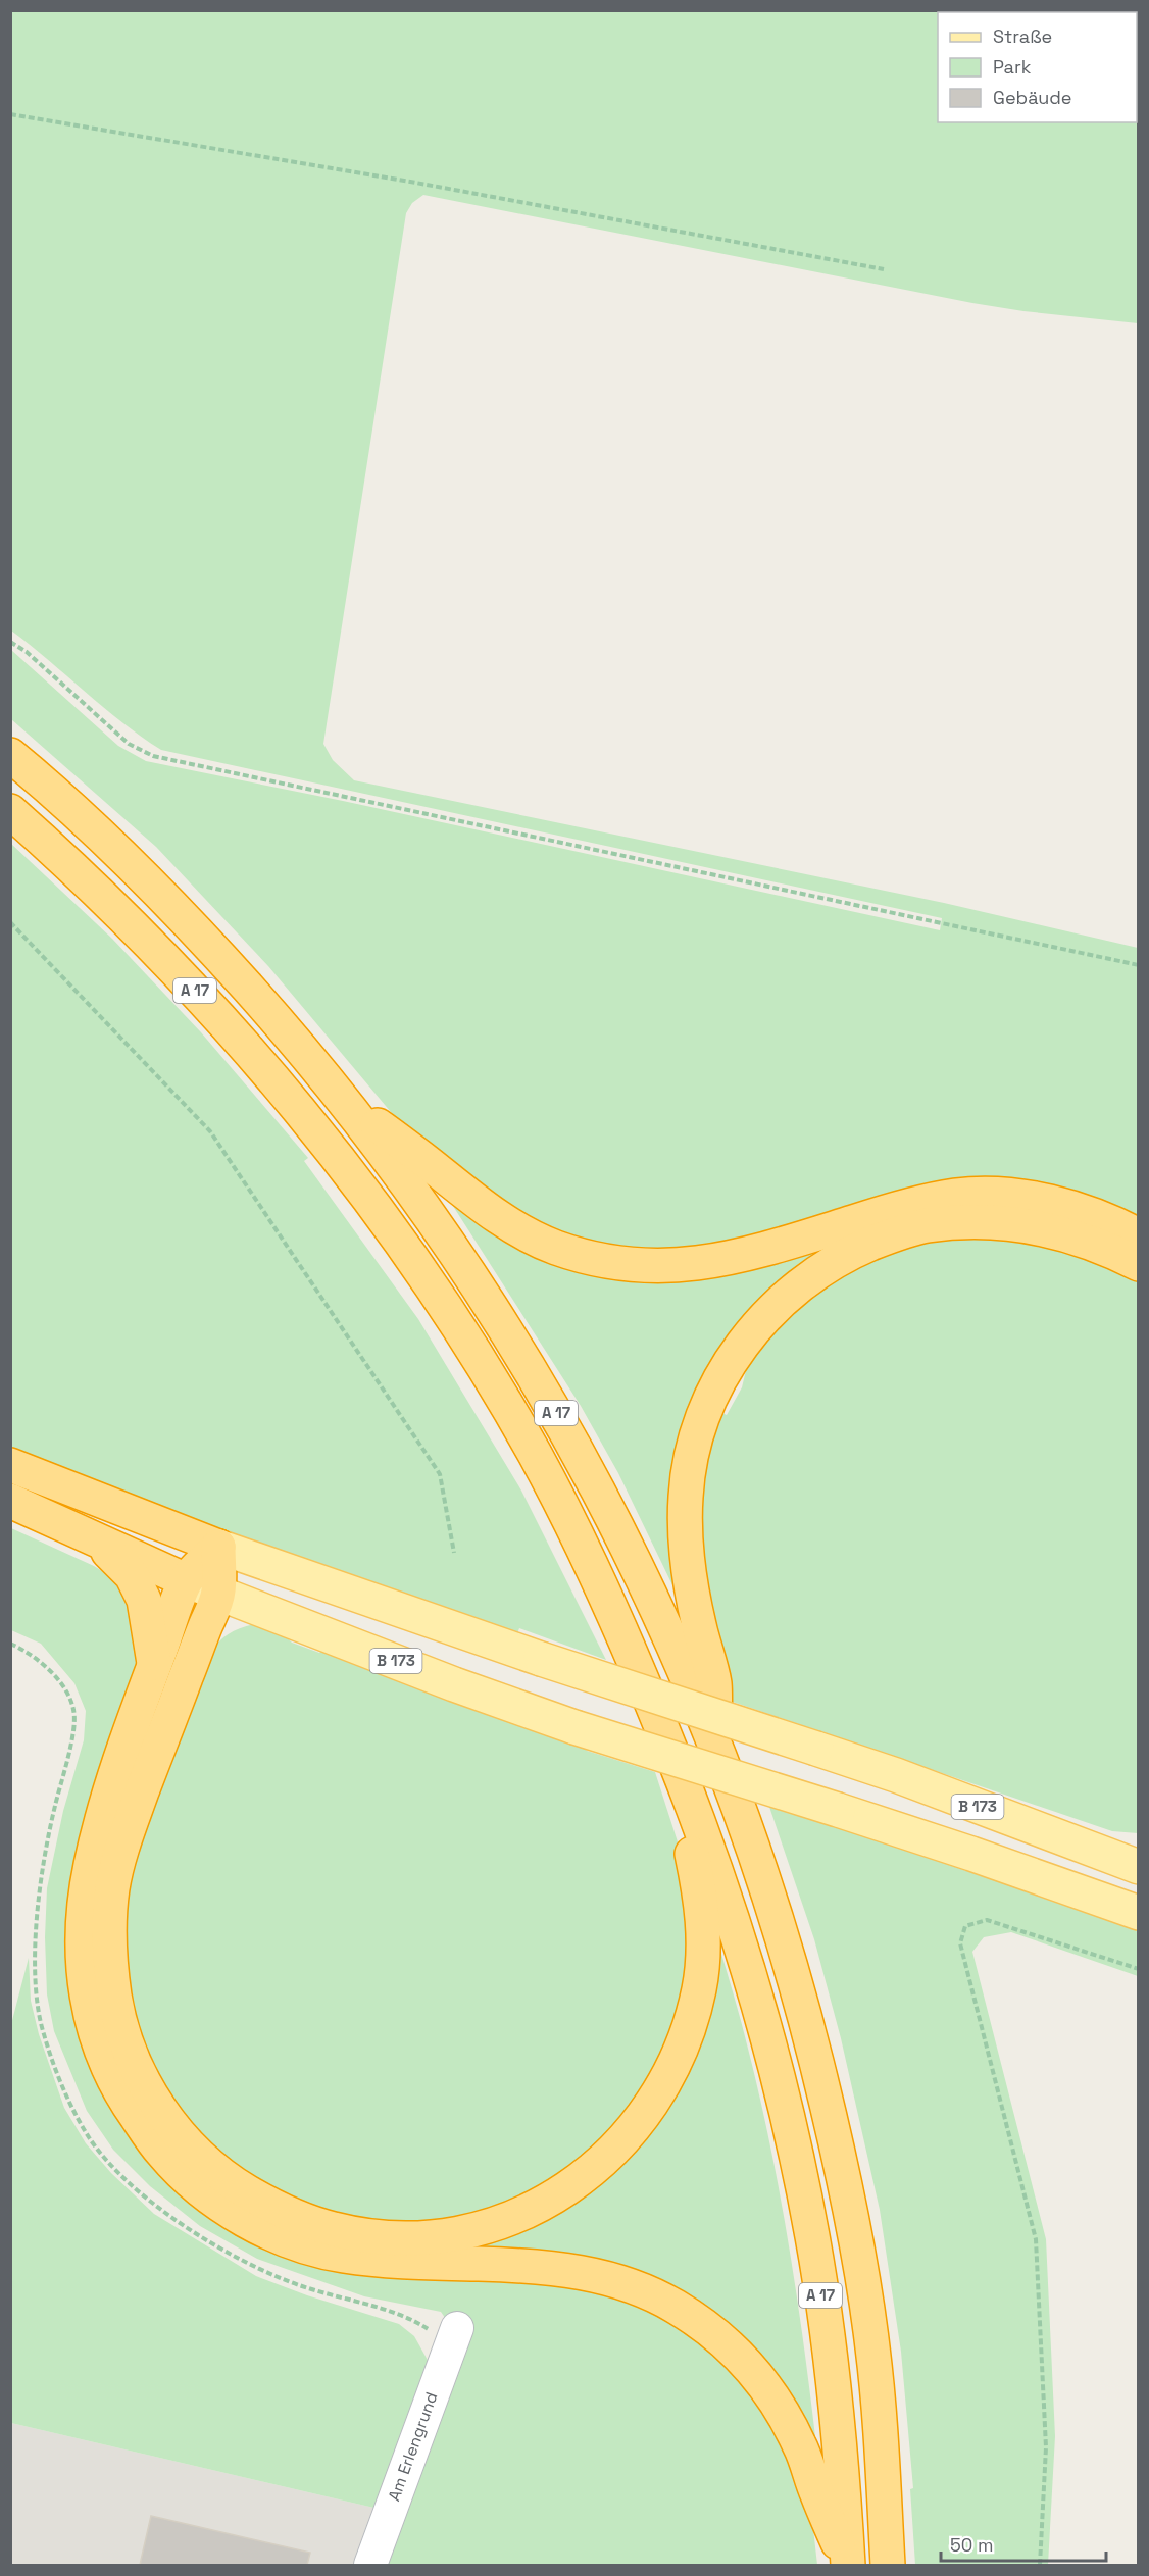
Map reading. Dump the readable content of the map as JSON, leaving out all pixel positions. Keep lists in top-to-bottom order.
{
  "streets": {
    "highway": ["A 17", "B 173"],
    "street": ["Am Erlengrund"]
  },
  "legend": ["Straße", "Park", "Gebäude"],
  "scale_bar": "50 m"
}
